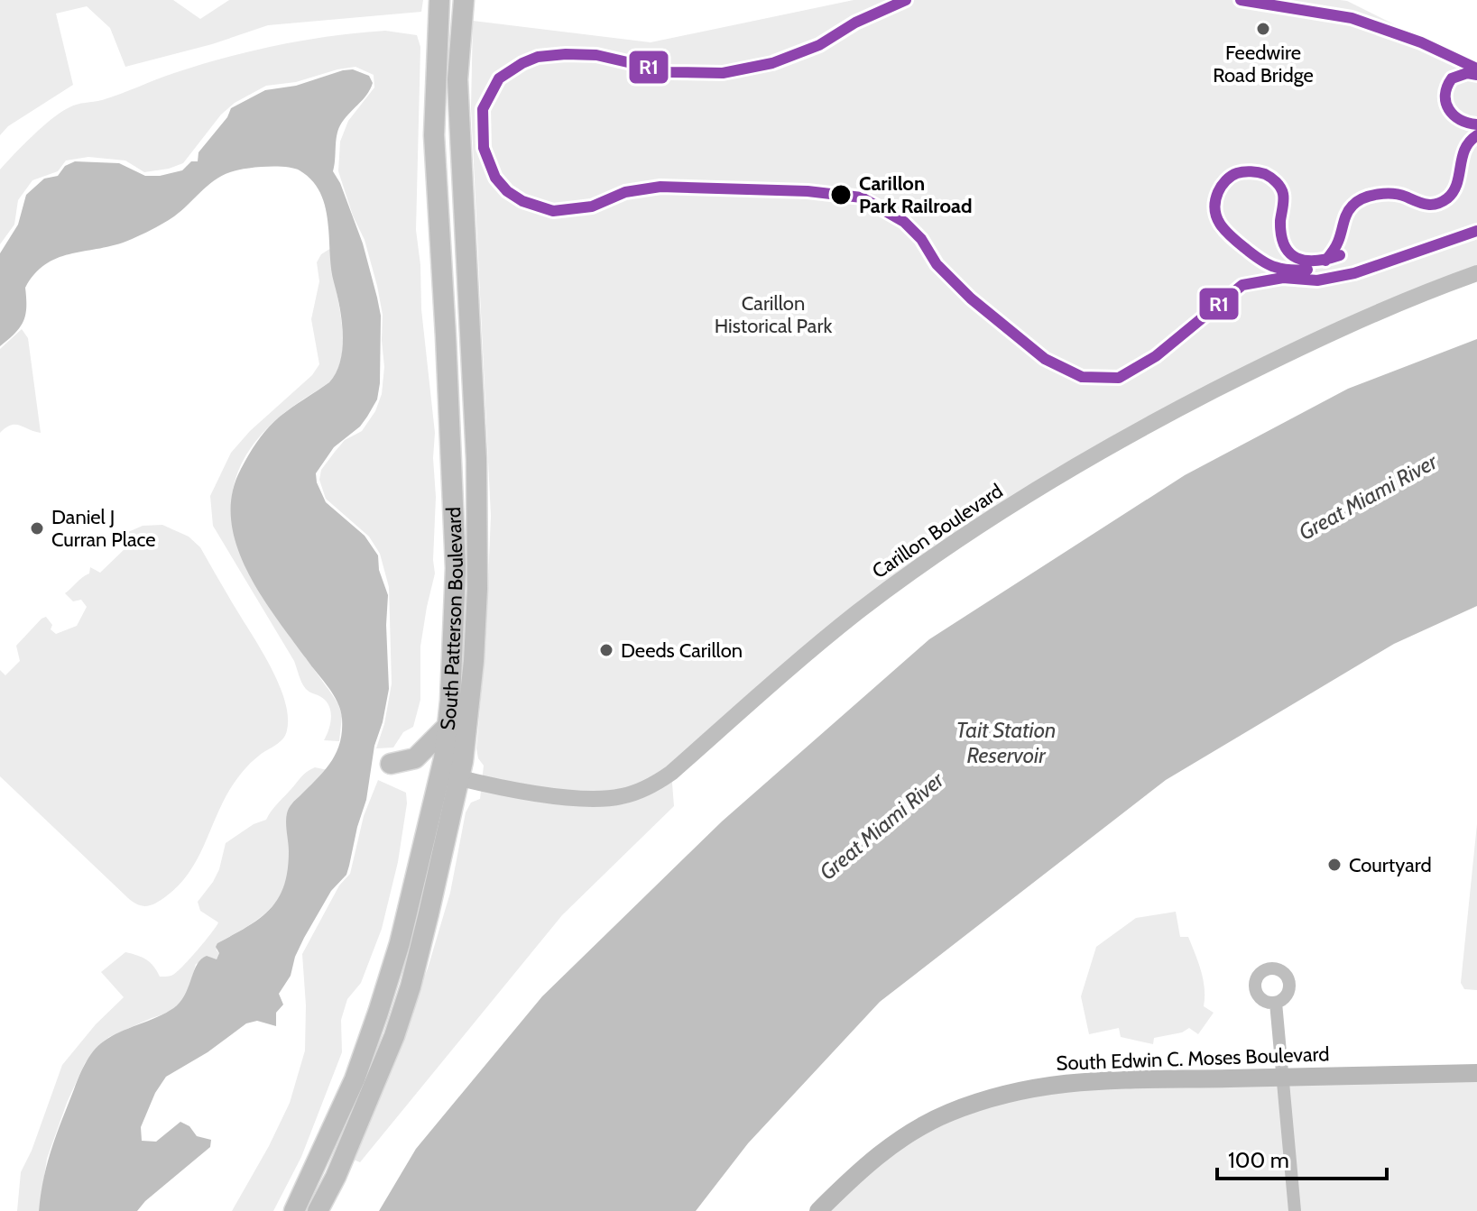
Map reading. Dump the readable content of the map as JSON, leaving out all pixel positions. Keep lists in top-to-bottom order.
{
  "streets": {
    "main road": ["South Patterson Boulevard", "South Edwin C. Moses Boulevard"],
    "street": ["Carillon Boulevard"]
  },
  "crossings": [
    ["Carillon Boulevard", "South Patterson Boulevard"]
  ],
  "water": ["Great Miami River", "Tait Station Reservoir"],
  "parks": ["Carillon Historical Park"],
  "places": [
    "Feedwire Road Bridge",
    "Carillon Park Railroad",
    "Daniel J Curran Place",
    "Deeds Carillon",
    "Courtyard"
  ],
  "lines": ["transit line R1"],
  "scale_bar": "100 m"
}
